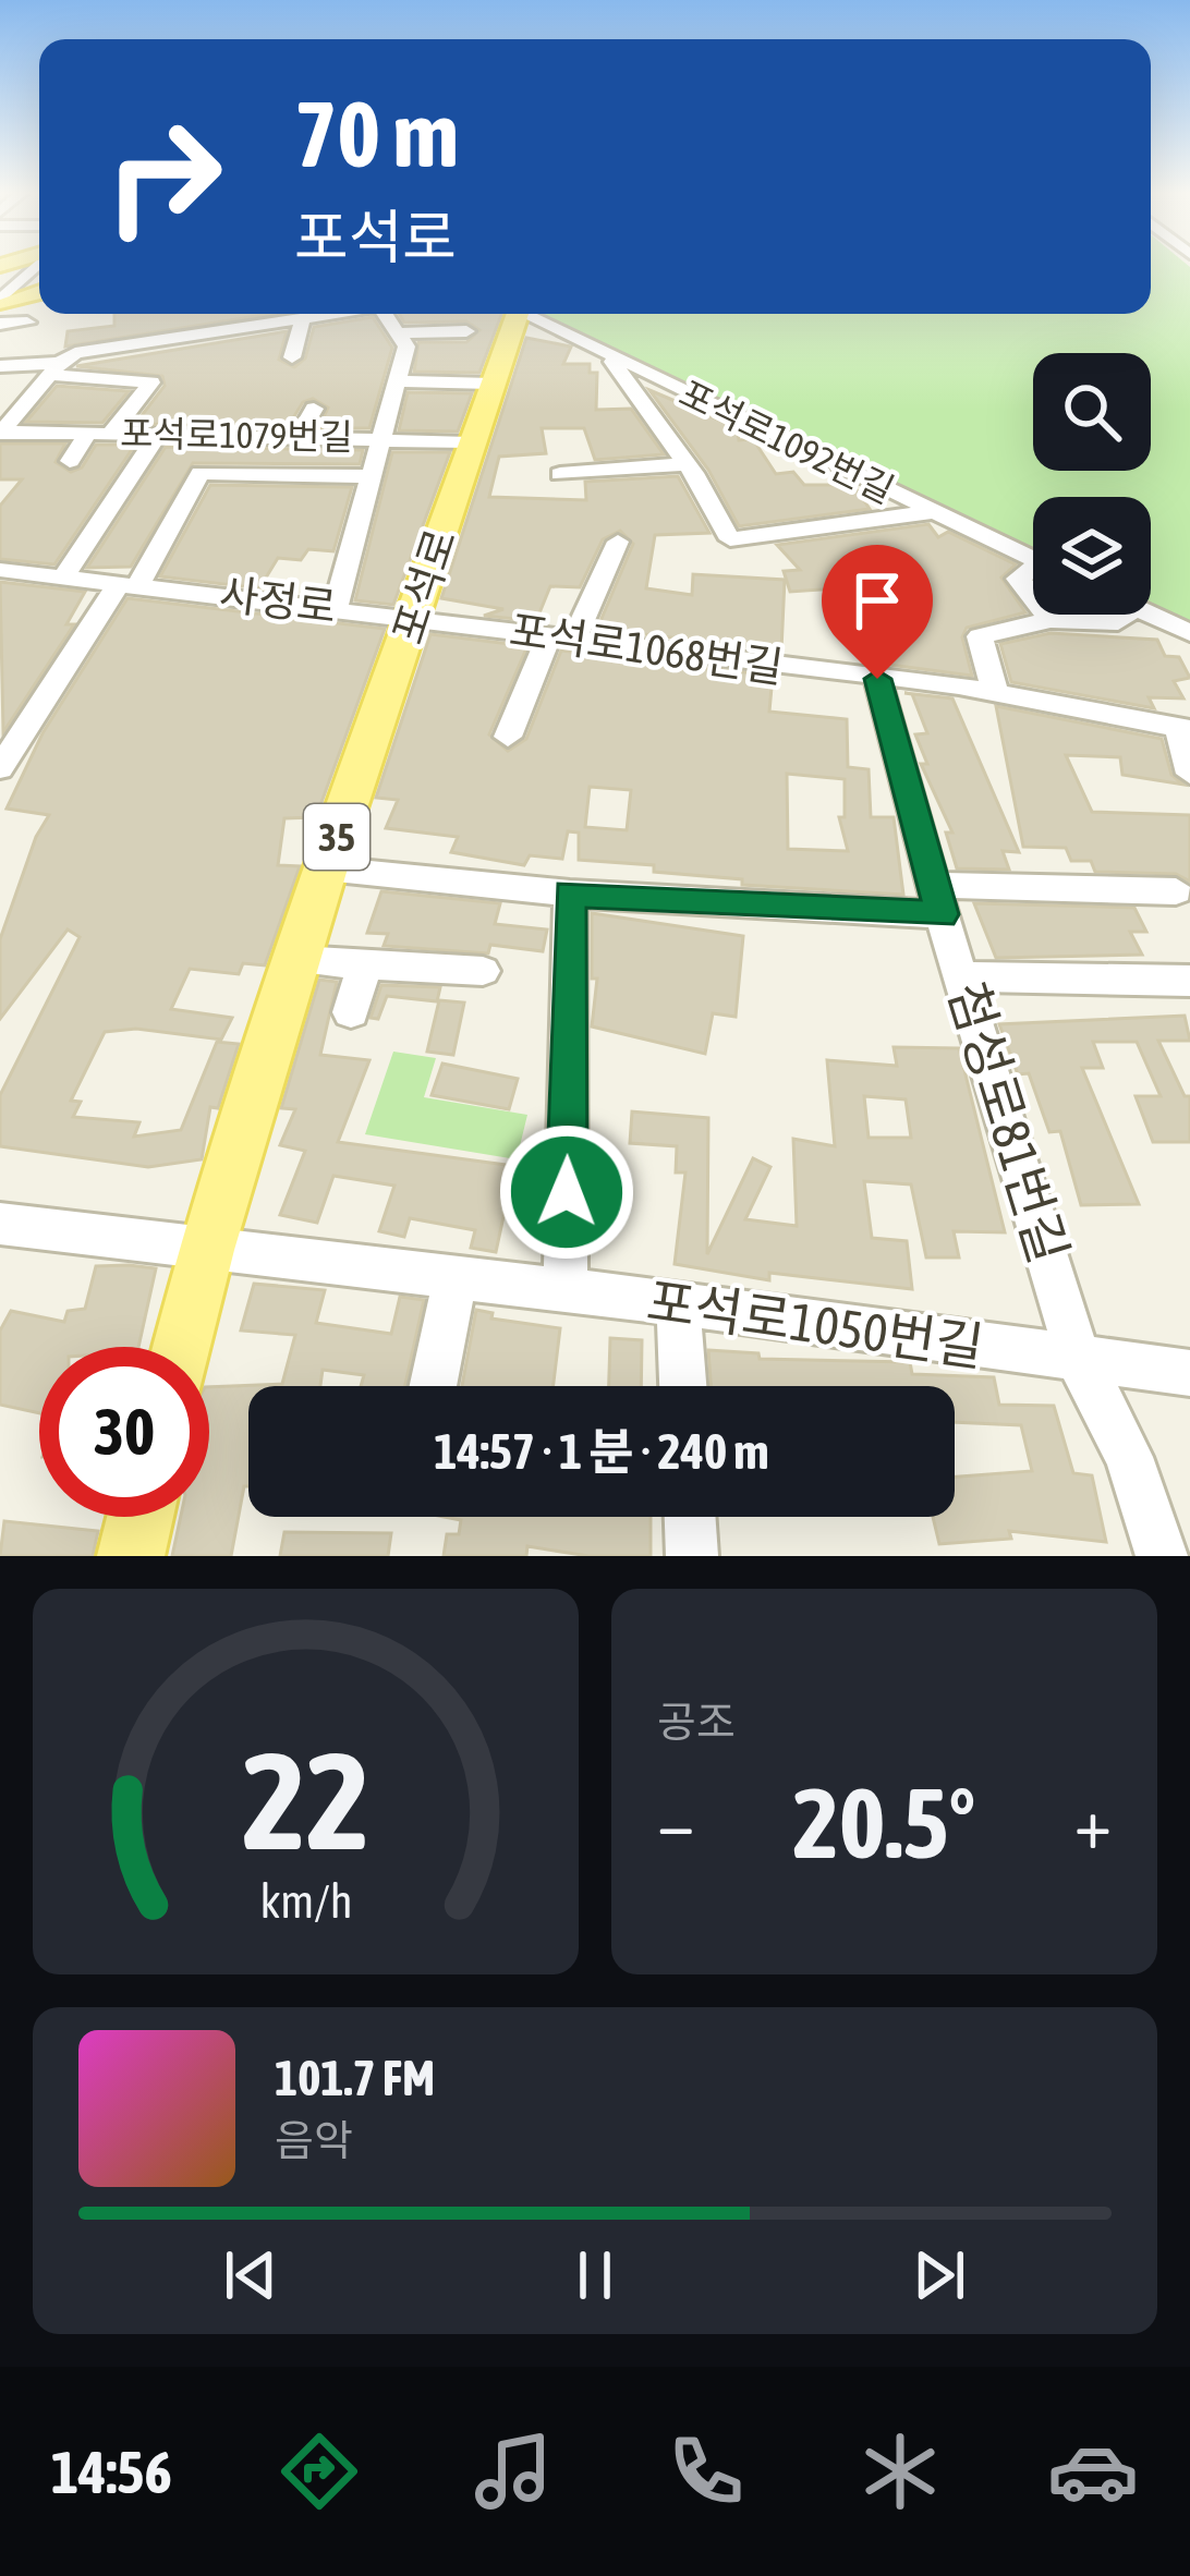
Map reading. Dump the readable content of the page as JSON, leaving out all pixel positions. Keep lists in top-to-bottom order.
{
  "streets": {
    "main road": ["포석로", "35"],
    "street": [
      "포석로1079번길",
      "포석로1092번길",
      "사정로",
      "포석로1068번길",
      "첨성로81번길",
      "포석로1050번길"
    ]
  },
  "crossings": [
    ["포석로1079번길", "포석로"],
    ["포석로", "사정로"],
    ["포석로", "포석로1068번길"],
    ["포석로", "포석로1050번길"],
    ["사정로", "포석로1068번길"],
    ["포석로1068번길", "첨성로81번길"],
    ["첨성로81번길", "포석로1050번길"]
  ],
  "page": {
    "turn": ["70 m", "포석로"],
    "limit": "30",
    "trip": "14:57 · 1 분 · 240 m",
    "tile": "공조",
    "heat": ["−", "20.5°", "+"],
    "song": ["101.7 FM", "음악"],
    "tabs": "14:56",
    "gauge": ["22", "km/h"]
  }
}
